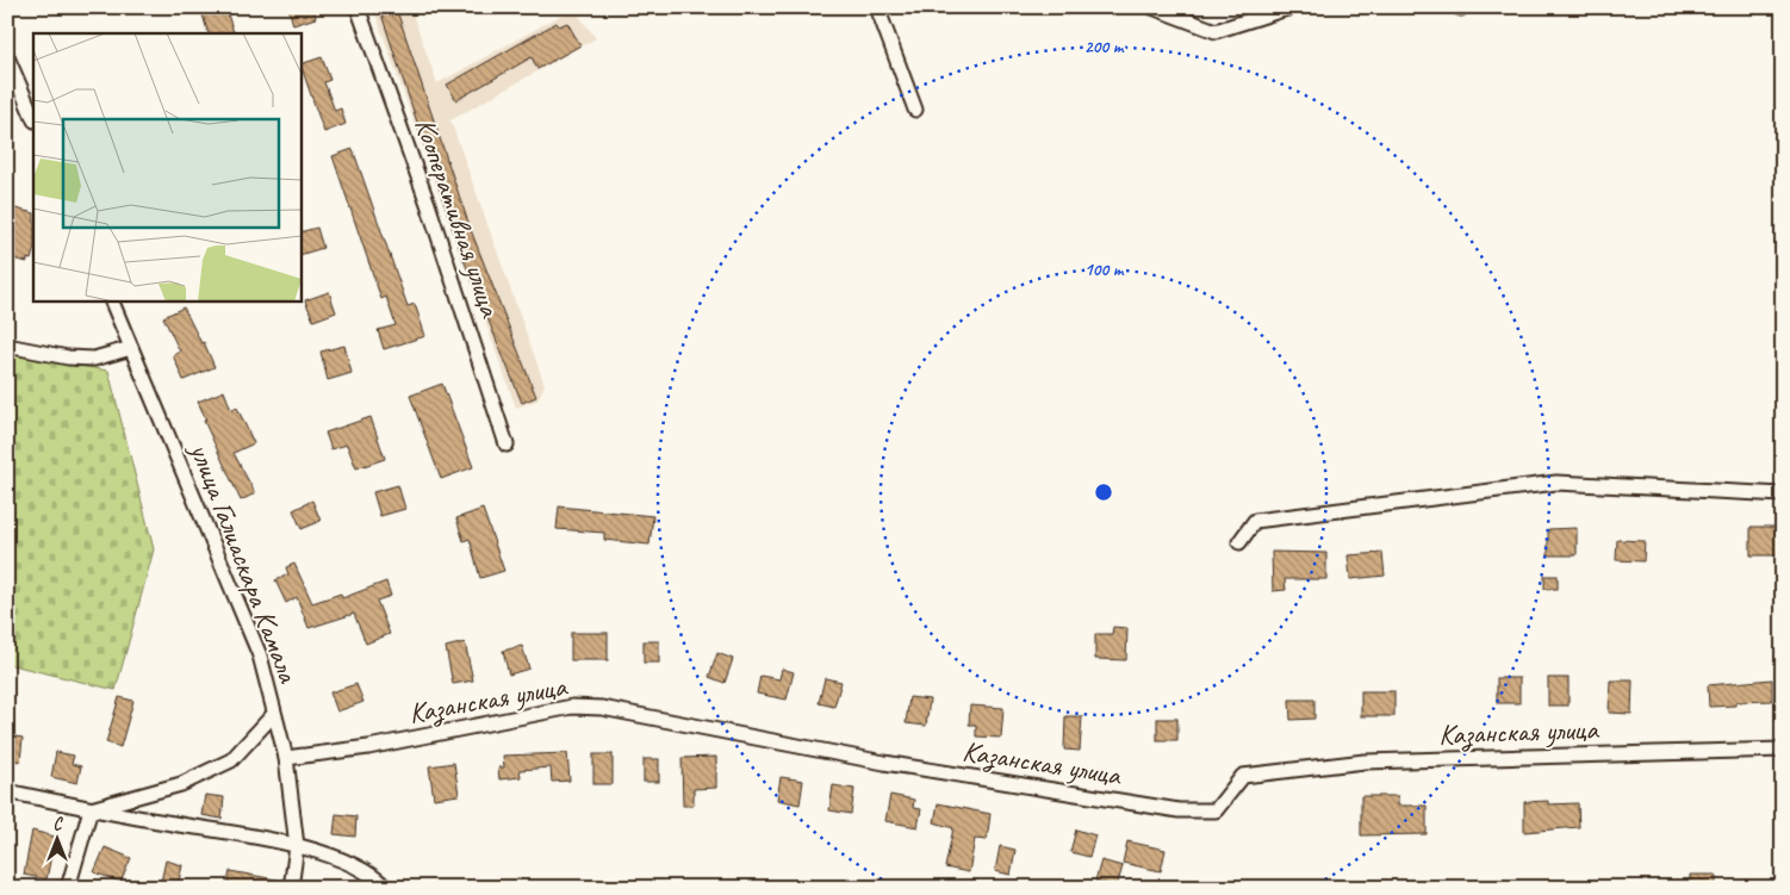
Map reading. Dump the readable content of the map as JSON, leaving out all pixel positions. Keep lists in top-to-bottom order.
{
  "streets": {
    "street": ["Кооперативная улица", "улица Галиаскара Камала", "Казанская улица"]
  },
  "crossings": [
    ["улица Галиаскара Камала", "Казанская улица"]
  ],
  "north": "top",
  "rings": ["200 m", "100 m"]
}
